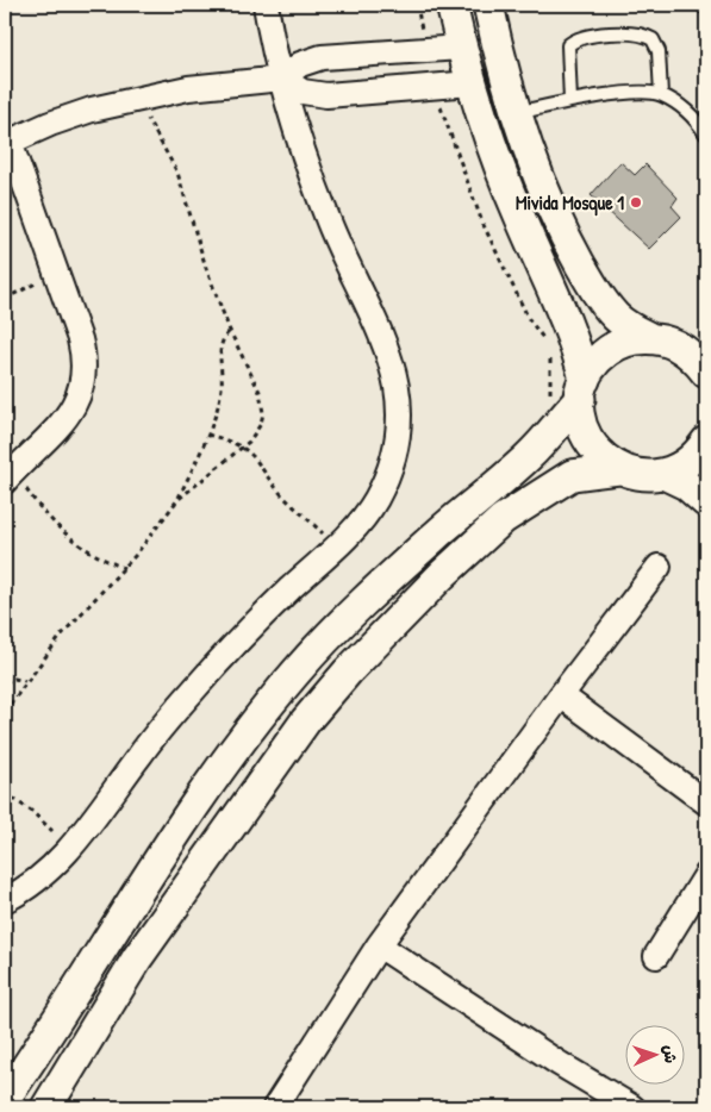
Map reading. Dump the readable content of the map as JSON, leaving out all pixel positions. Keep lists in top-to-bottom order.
{
  "places": ["Mivida Mosque 1"],
  "north": "right"
}
